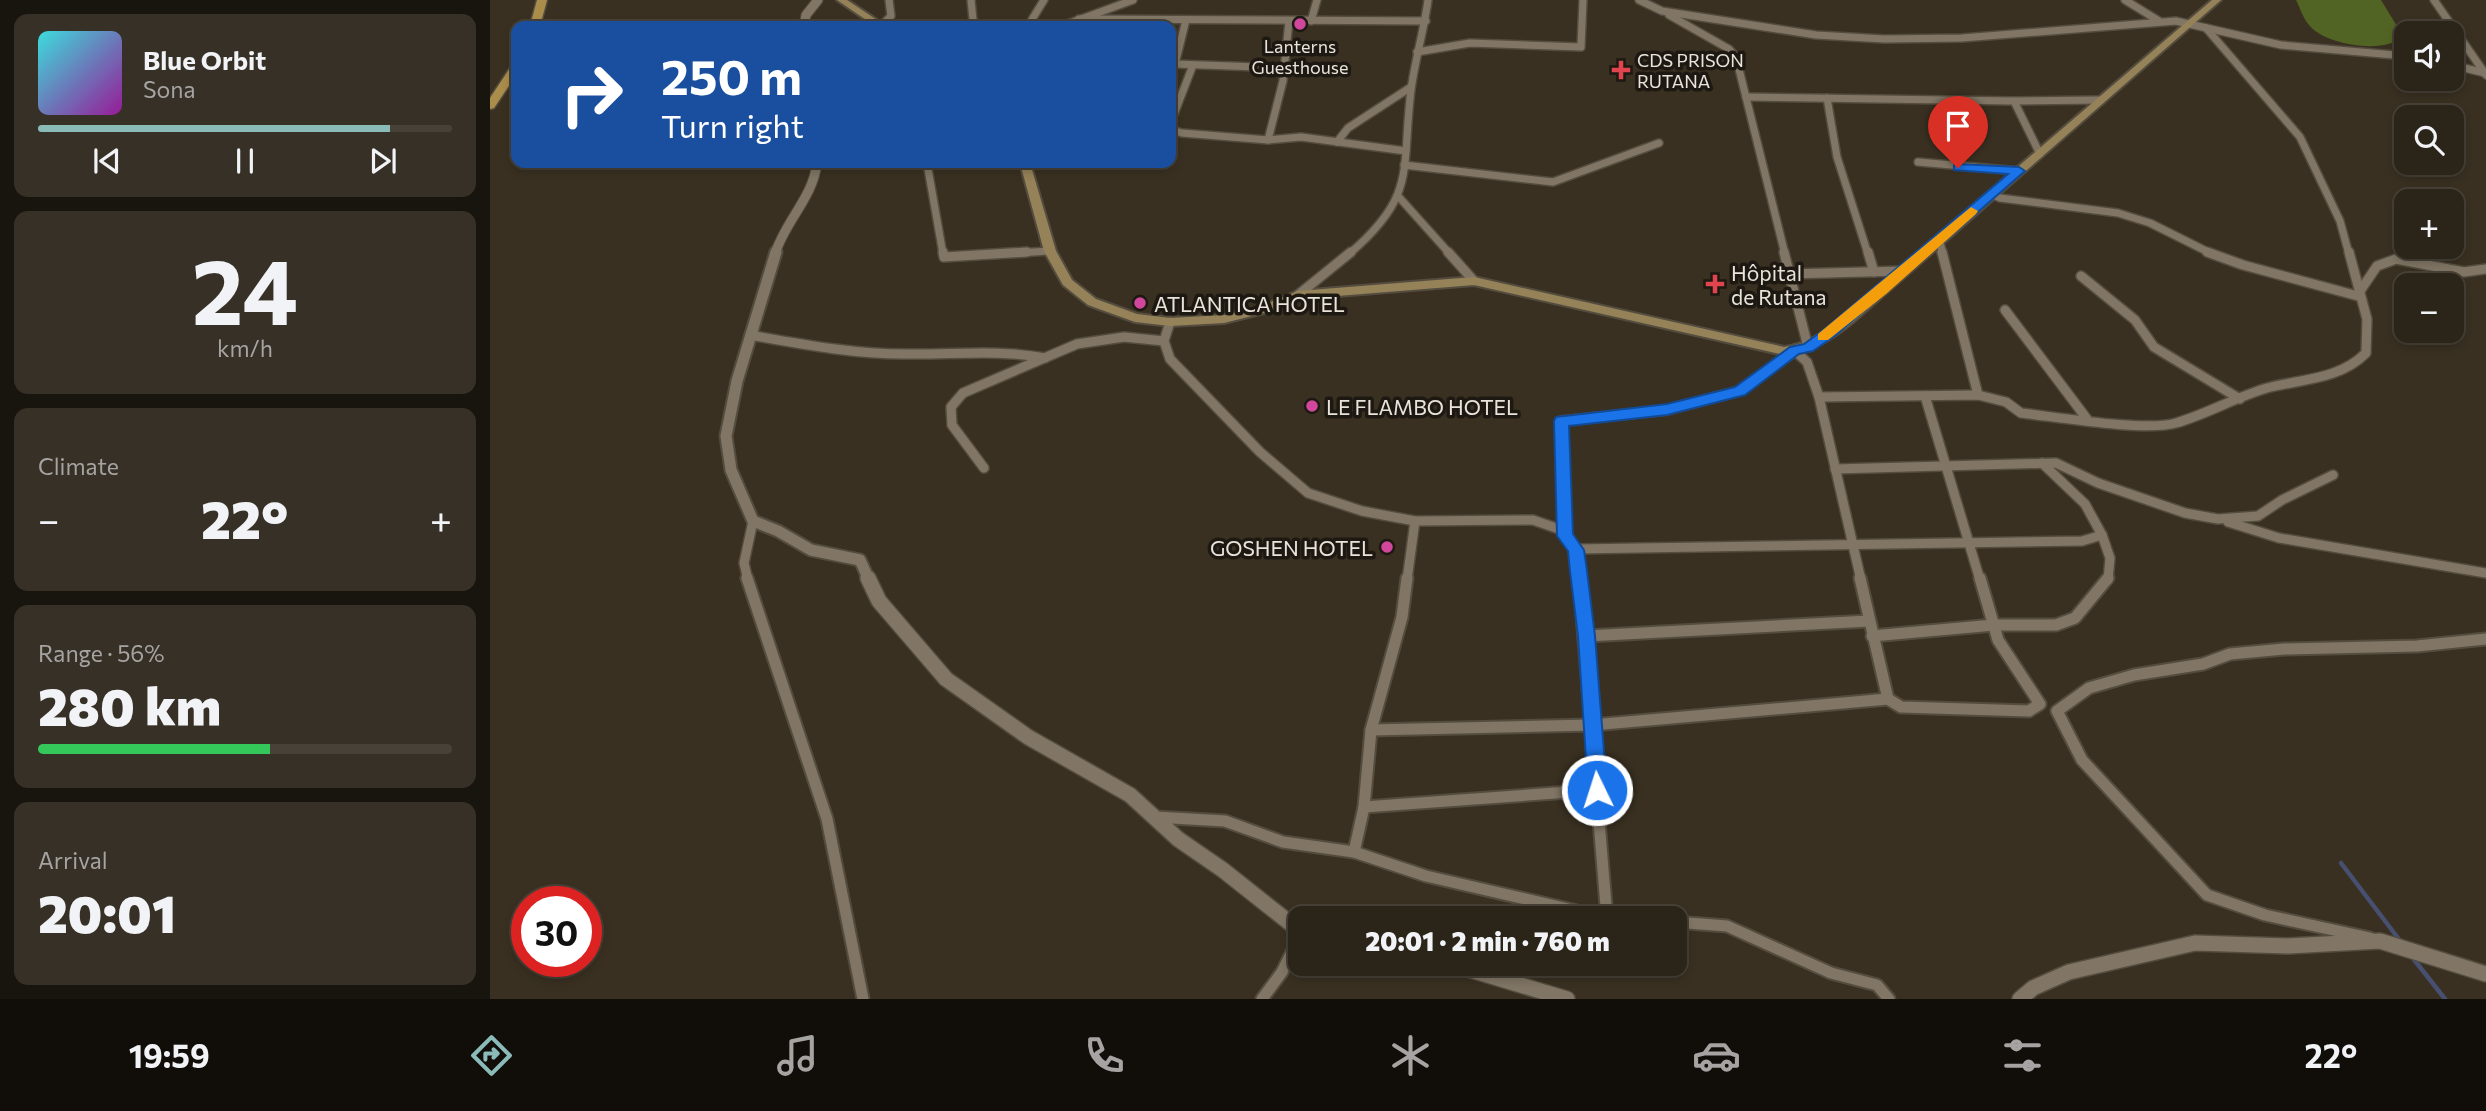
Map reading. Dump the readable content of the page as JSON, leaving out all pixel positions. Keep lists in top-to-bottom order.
{
  "places": {
    "other": [
      "Lanterns Guesthouse",
      "ATLANTICA HOTEL",
      "LE FLAMBO HOTEL",
      "GOSHEN HOTEL"
    ],
    "health": ["CDS PRISON RUTANA", "Hôpital de Rutana"]
  },
  "page": {
    "map_buttons": ["+", "−"],
    "turn": ["250 m", "Turn right"],
    "song": ["Blue Orbit", "Sona"],
    "tile": [
      ["24", "km/h"],
      "Climate",
      ["Range · 56%", "280 km"],
      ["Arrival", "20:01"]
    ],
    "heat": ["−", "22°", "+"],
    "limit": "30",
    "trip": "20:01 · 2 min · 760 m",
    "tabs": ["19:59", "22°"]
  }
}
